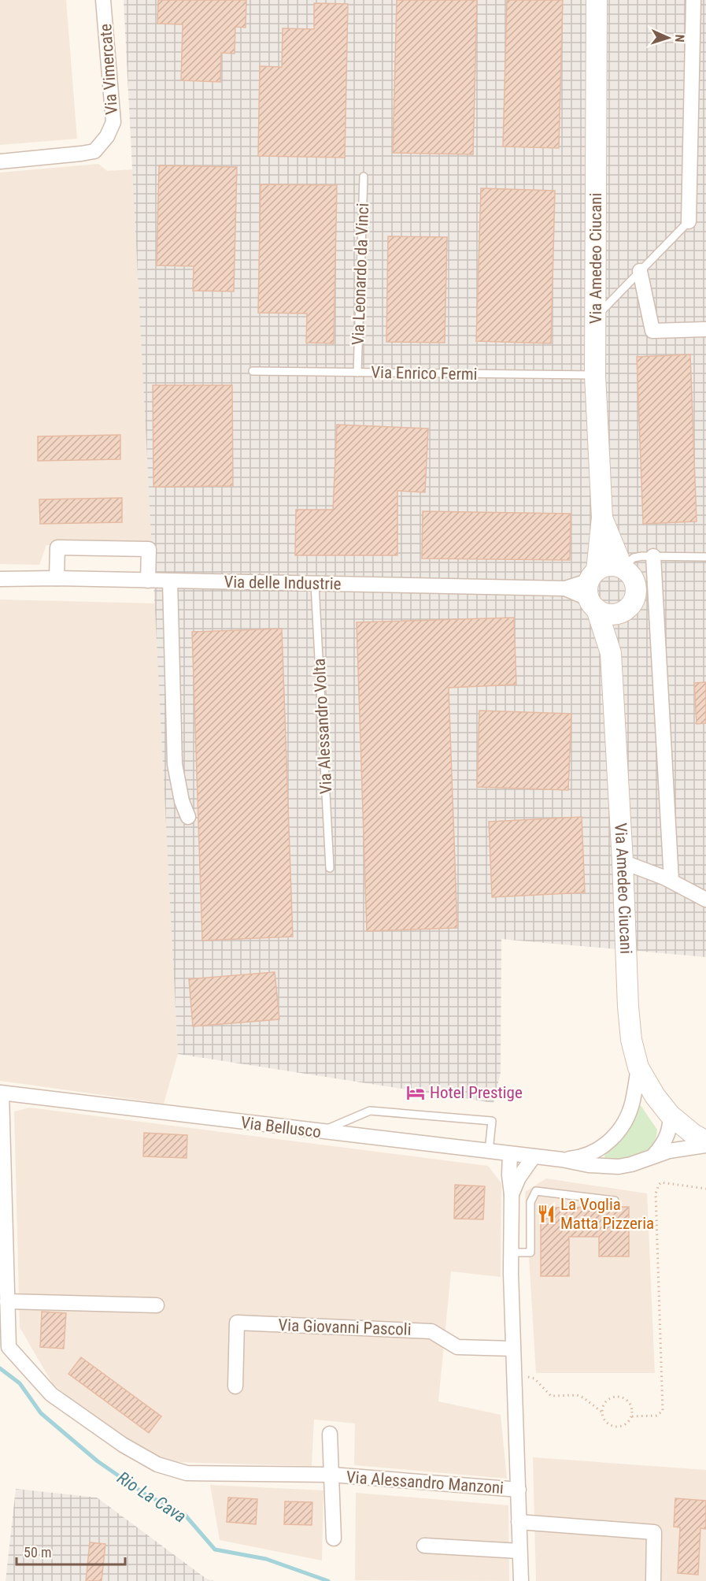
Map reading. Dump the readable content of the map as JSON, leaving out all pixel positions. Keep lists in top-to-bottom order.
{
  "streets": {
    "main road": ["Via Amedeo Ciucani"],
    "street": [
      "Via Vimercate",
      "Via delle Industrie",
      "Via Bellusco",
      "Via Giovanni Pascoli",
      "Via Alessandro Manzoni"
    ],
    "lane": ["Via Leonardo da Vinci", "Via Enrico Fermi", "Via Alessandro Volta"]
  },
  "crossings": [
    ["Via Amedeo Ciucani", "Via Enrico Fermi"],
    ["Via Amedeo Ciucani", "Via delle Industrie"],
    ["Via Amedeo Ciucani", "Via Bellusco"],
    ["Via Leonardo da Vinci", "Via Enrico Fermi"],
    ["Via delle Industrie", "Via Alessandro Volta"],
    ["Via Bellusco", "Via Alessandro Manzoni"]
  ],
  "water": ["Rio La Cava"],
  "places": {
    "hotel": ["Hotel Prestige"],
    "restaurant": ["La Voglia Matta Pizzeria"]
  },
  "scale_bar": "50 m",
  "north": "right"
}
